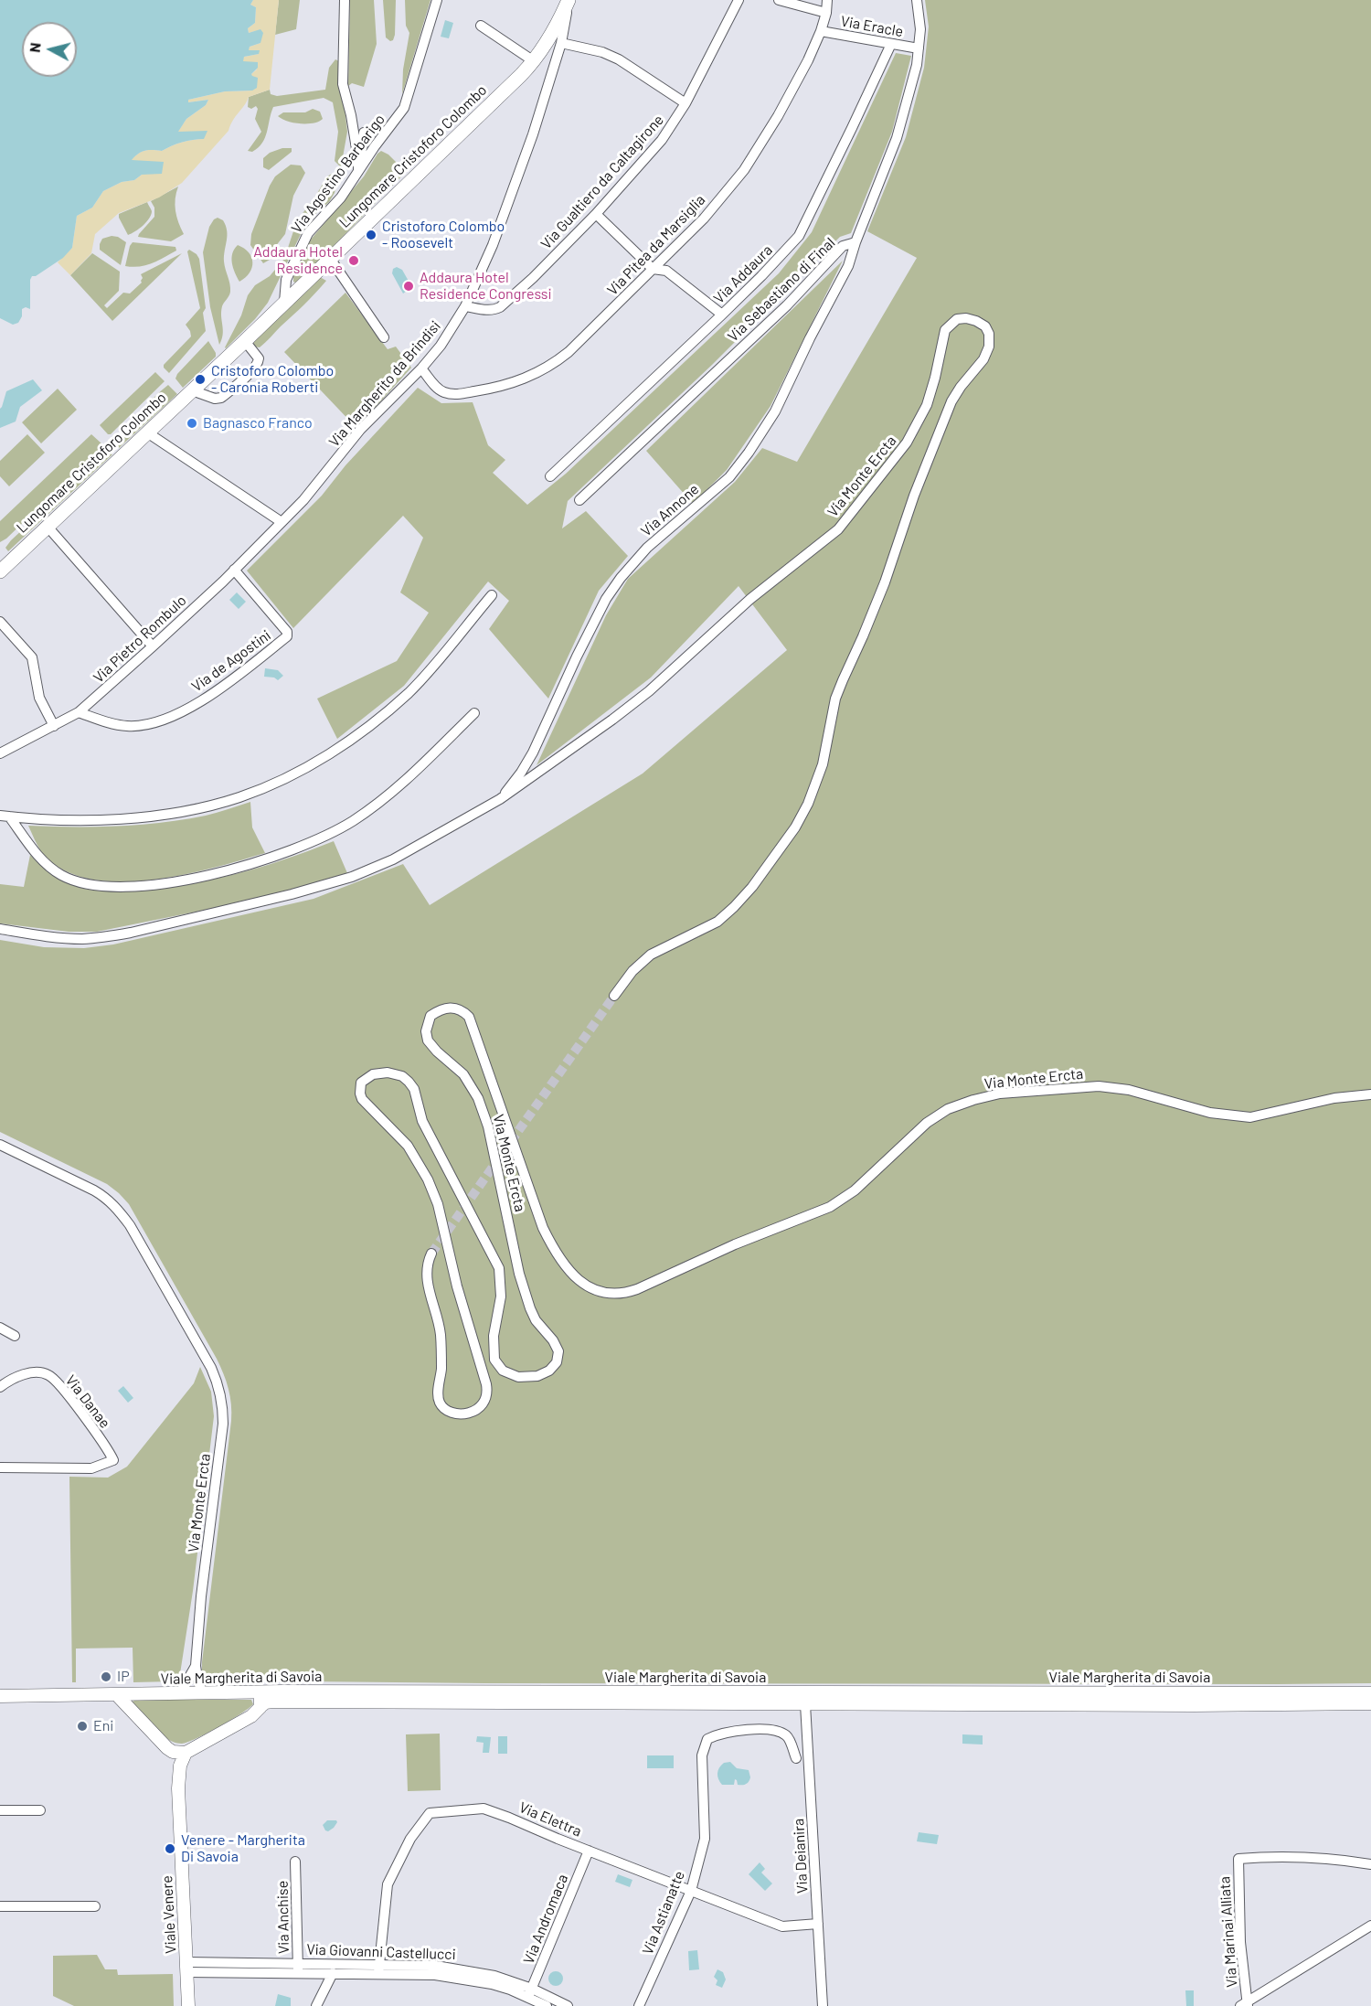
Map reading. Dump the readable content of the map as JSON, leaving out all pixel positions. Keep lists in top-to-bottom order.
{
  "streets": {
    "main road": ["Lungomare Cristoforo Colombo"],
    "street": [
      "Via Eracle",
      "Via Agostino Barbarigo",
      "Via Gualtiero da Caltagirone",
      "Via Pitea da Marsiglia",
      "Via Addaura",
      "Via Sebastiano di Final",
      "Via Margherito da Brindisi",
      "Via Monte Ercta",
      "Via Annone",
      "Via Pietro Rombulo",
      "Via de Agostini",
      "Via Danae",
      "Viale Margherita di Savoia",
      "Via Elettra",
      "Via Deianira",
      "Via Astianatte",
      "Viale Venere",
      "Via Anchise",
      "Via Andromaca",
      "Via Marinai Alliata",
      "Via Giovanni Castellucci"
    ]
  },
  "crossings": [
    ["Via Eracle", "Via Pitea da Marsiglia"],
    ["Via Eracle", "Via Addaura"],
    ["Via Eracle", "Via Sebastiano di Final"],
    ["Lungomare Cristoforo Colombo", "Via Agostino Barbarigo"],
    ["Lungomare Cristoforo Colombo", "Via Margherito da Brindisi"],
    ["Via Gualtiero da Caltagirone", "Via Margherito da Brindisi"],
    ["Via Pitea da Marsiglia", "Via Margherito da Brindisi"],
    ["Via Sebastiano di Final", "Via Annone"],
    ["Via Margherito da Brindisi", "Via Pietro Rombulo"],
    ["Via Monte Ercta", "Via Annone"],
    ["Via Pietro Rombulo", "Via de Agostini"],
    ["Viale Margherita di Savoia", "Via Deianira"],
    ["Via Elettra", "Via Deianira"],
    ["Via Elettra", "Via Astianatte"],
    ["Via Elettra", "Via Andromaca"],
    ["Via Elettra", "Via Giovanni Castellucci"],
    ["Viale Venere", "Via Giovanni Castellucci"],
    ["Via Anchise", "Via Giovanni Castellucci"],
    ["Via Andromaca", "Via Giovanni Castellucci"]
  ],
  "places": [
    "Cristoforo Colombo - Roosevelt",
    "Addaura Hotel Residence",
    "Addaura Hotel Residence Congressi",
    "Cristoforo Colombo - Caronia Roberti",
    "Bagnasco Franco",
    "IP",
    "Eni",
    "Venere - Margherita Di Savoia"
  ],
  "north": "left"
}
